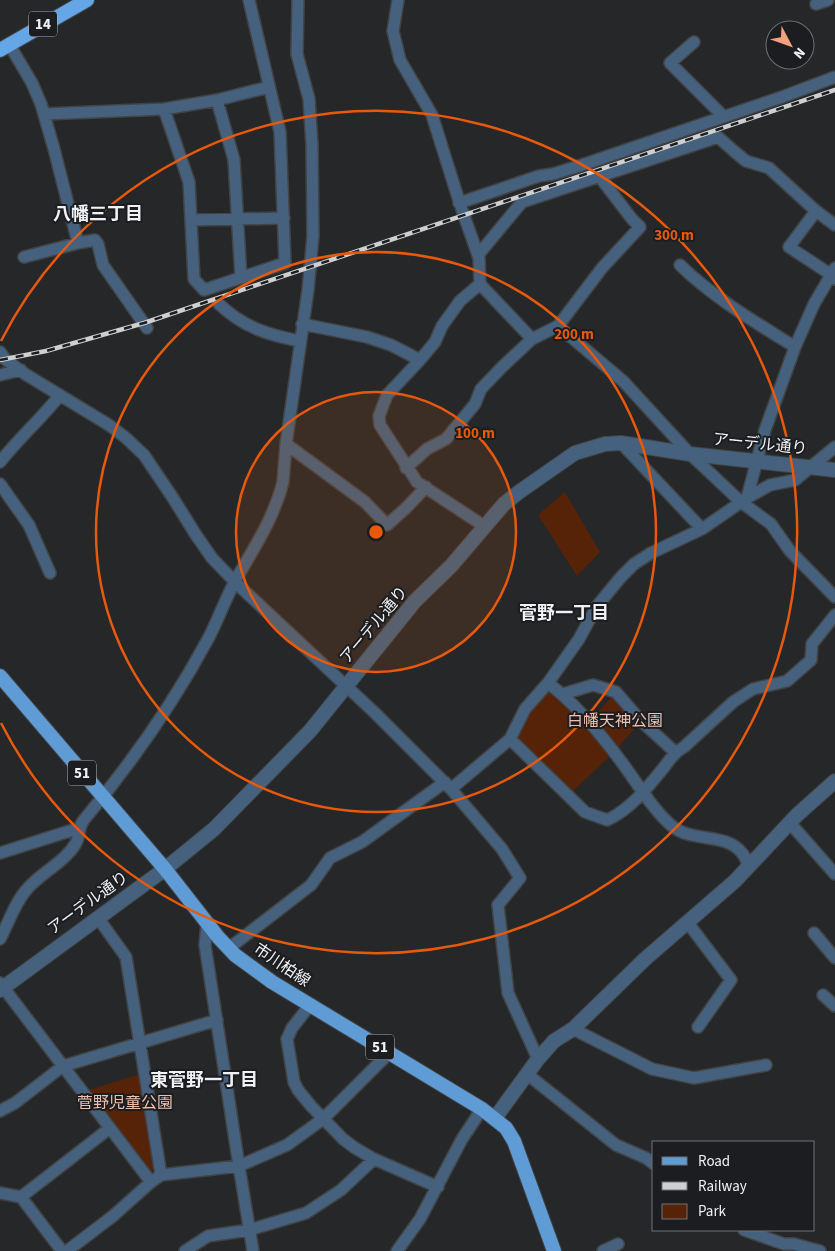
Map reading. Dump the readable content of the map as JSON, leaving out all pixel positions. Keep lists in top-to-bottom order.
{
  "streets": {
    "highway": ["14"],
    "main road": ["51", "市川柏線"],
    "street": ["アーデル通り"]
  },
  "crossings": [
    ["アーデル通り", "市川柏線"]
  ],
  "districts": ["八幡三丁目", "菅野一丁目", "東菅野一丁目"],
  "parks": ["白幡天神公園", "菅野児童公園"],
  "legend": ["Road", "Railway", "Park"],
  "north": "bottom right",
  "rings": ["300 m", "200 m", "100 m"]
}
